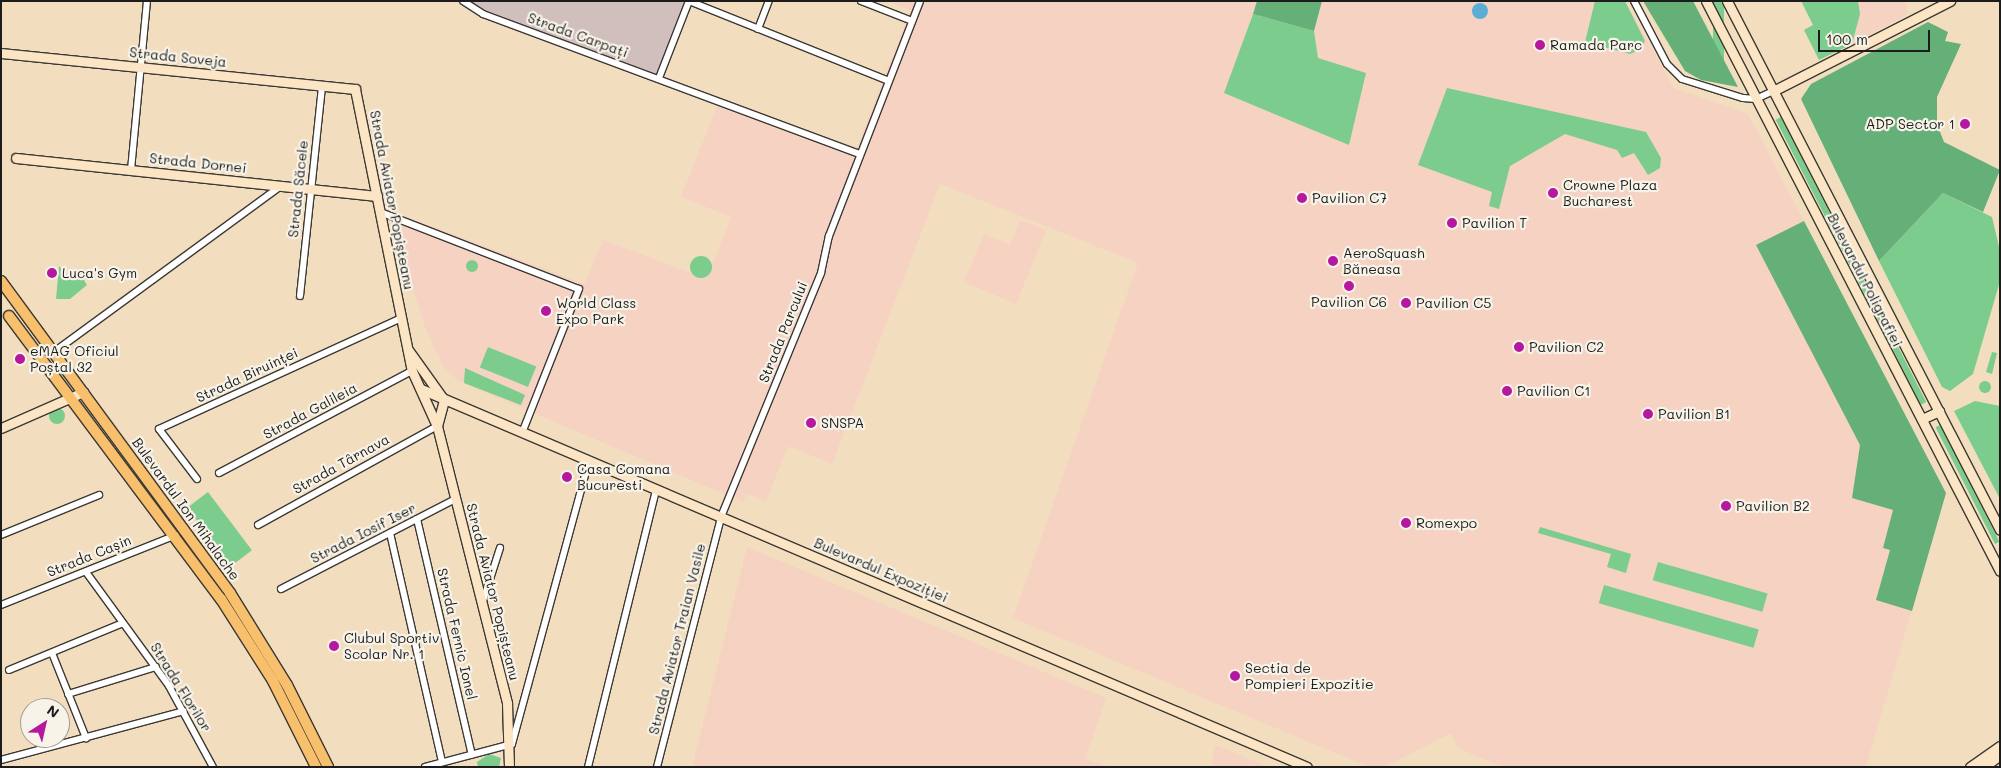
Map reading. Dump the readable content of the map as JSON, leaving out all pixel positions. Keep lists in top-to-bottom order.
{
  "streets": {
    "main road": ["Bulevardul Ion Mihalache"],
    "street": [
      "Strada Carpați",
      "Strada Soveja",
      "Strada Dornei",
      "Strada Săcele",
      "Strada Aviator Popișteanu",
      "Bulevardul Poligrafiei",
      "Strada Parcului",
      "Strada Biruinței",
      "Strada Galileia",
      "Strada Târnava",
      "Strada Iosif Iser",
      "Strada Cașin",
      "Bulevardul Expoziției",
      "Strada Fernic Ionel",
      "Strada Aviator Traian Vasile",
      "Strada Florilor"
    ]
  },
  "crossings": [
    ["Strada Soveja", "Strada Săcele"],
    ["Strada Soveja", "Strada Aviator Popișteanu"],
    ["Strada Dornei", "Strada Săcele"],
    ["Strada Dornei", "Strada Aviator Popișteanu"],
    ["Strada Aviator Popișteanu", "Strada Biruinței"],
    ["Strada Aviator Popișteanu", "Strada Galileia"],
    ["Strada Aviator Popișteanu", "Strada Târnava"],
    ["Strada Aviator Popișteanu", "Strada Iosif Iser"],
    ["Strada Aviator Popișteanu", "Bulevardul Expoziției"],
    ["Strada Parcului", "Bulevardul Expoziției"],
    ["Strada Parcului", "Strada Aviator Traian Vasile"],
    ["Bulevardul Ion Mihalache", "Strada Cașin"],
    ["Strada Iosif Iser", "Strada Fernic Ionel"],
    ["Strada Cașin", "Strada Florilor"],
    ["Bulevardul Expoziției", "Strada Aviator Traian Vasile"]
  ],
  "places": [
    "Ramada Parc",
    "ADP Sector 1",
    "Crowne Plaza Bucharest",
    "Pavilion C7",
    "Pavilion T",
    "AeroSquash Băneasa",
    "Luca's Gym",
    "Pavilion C6",
    "Pavilion C5",
    "World Class Expo Park",
    "Pavilion C2",
    "eMAG Oficiul Poștal 32",
    "Pavilion C1",
    "Pavilion B1",
    "SNSPA",
    "Casa Comana Bucuresti",
    "Pavilion B2",
    "Romexpo",
    "Clubul Sportiv Scolar Nr. 1",
    "Sectia de Pompieri Expozitie"
  ],
  "scale_bar": "100 m",
  "north": "top right"
}
